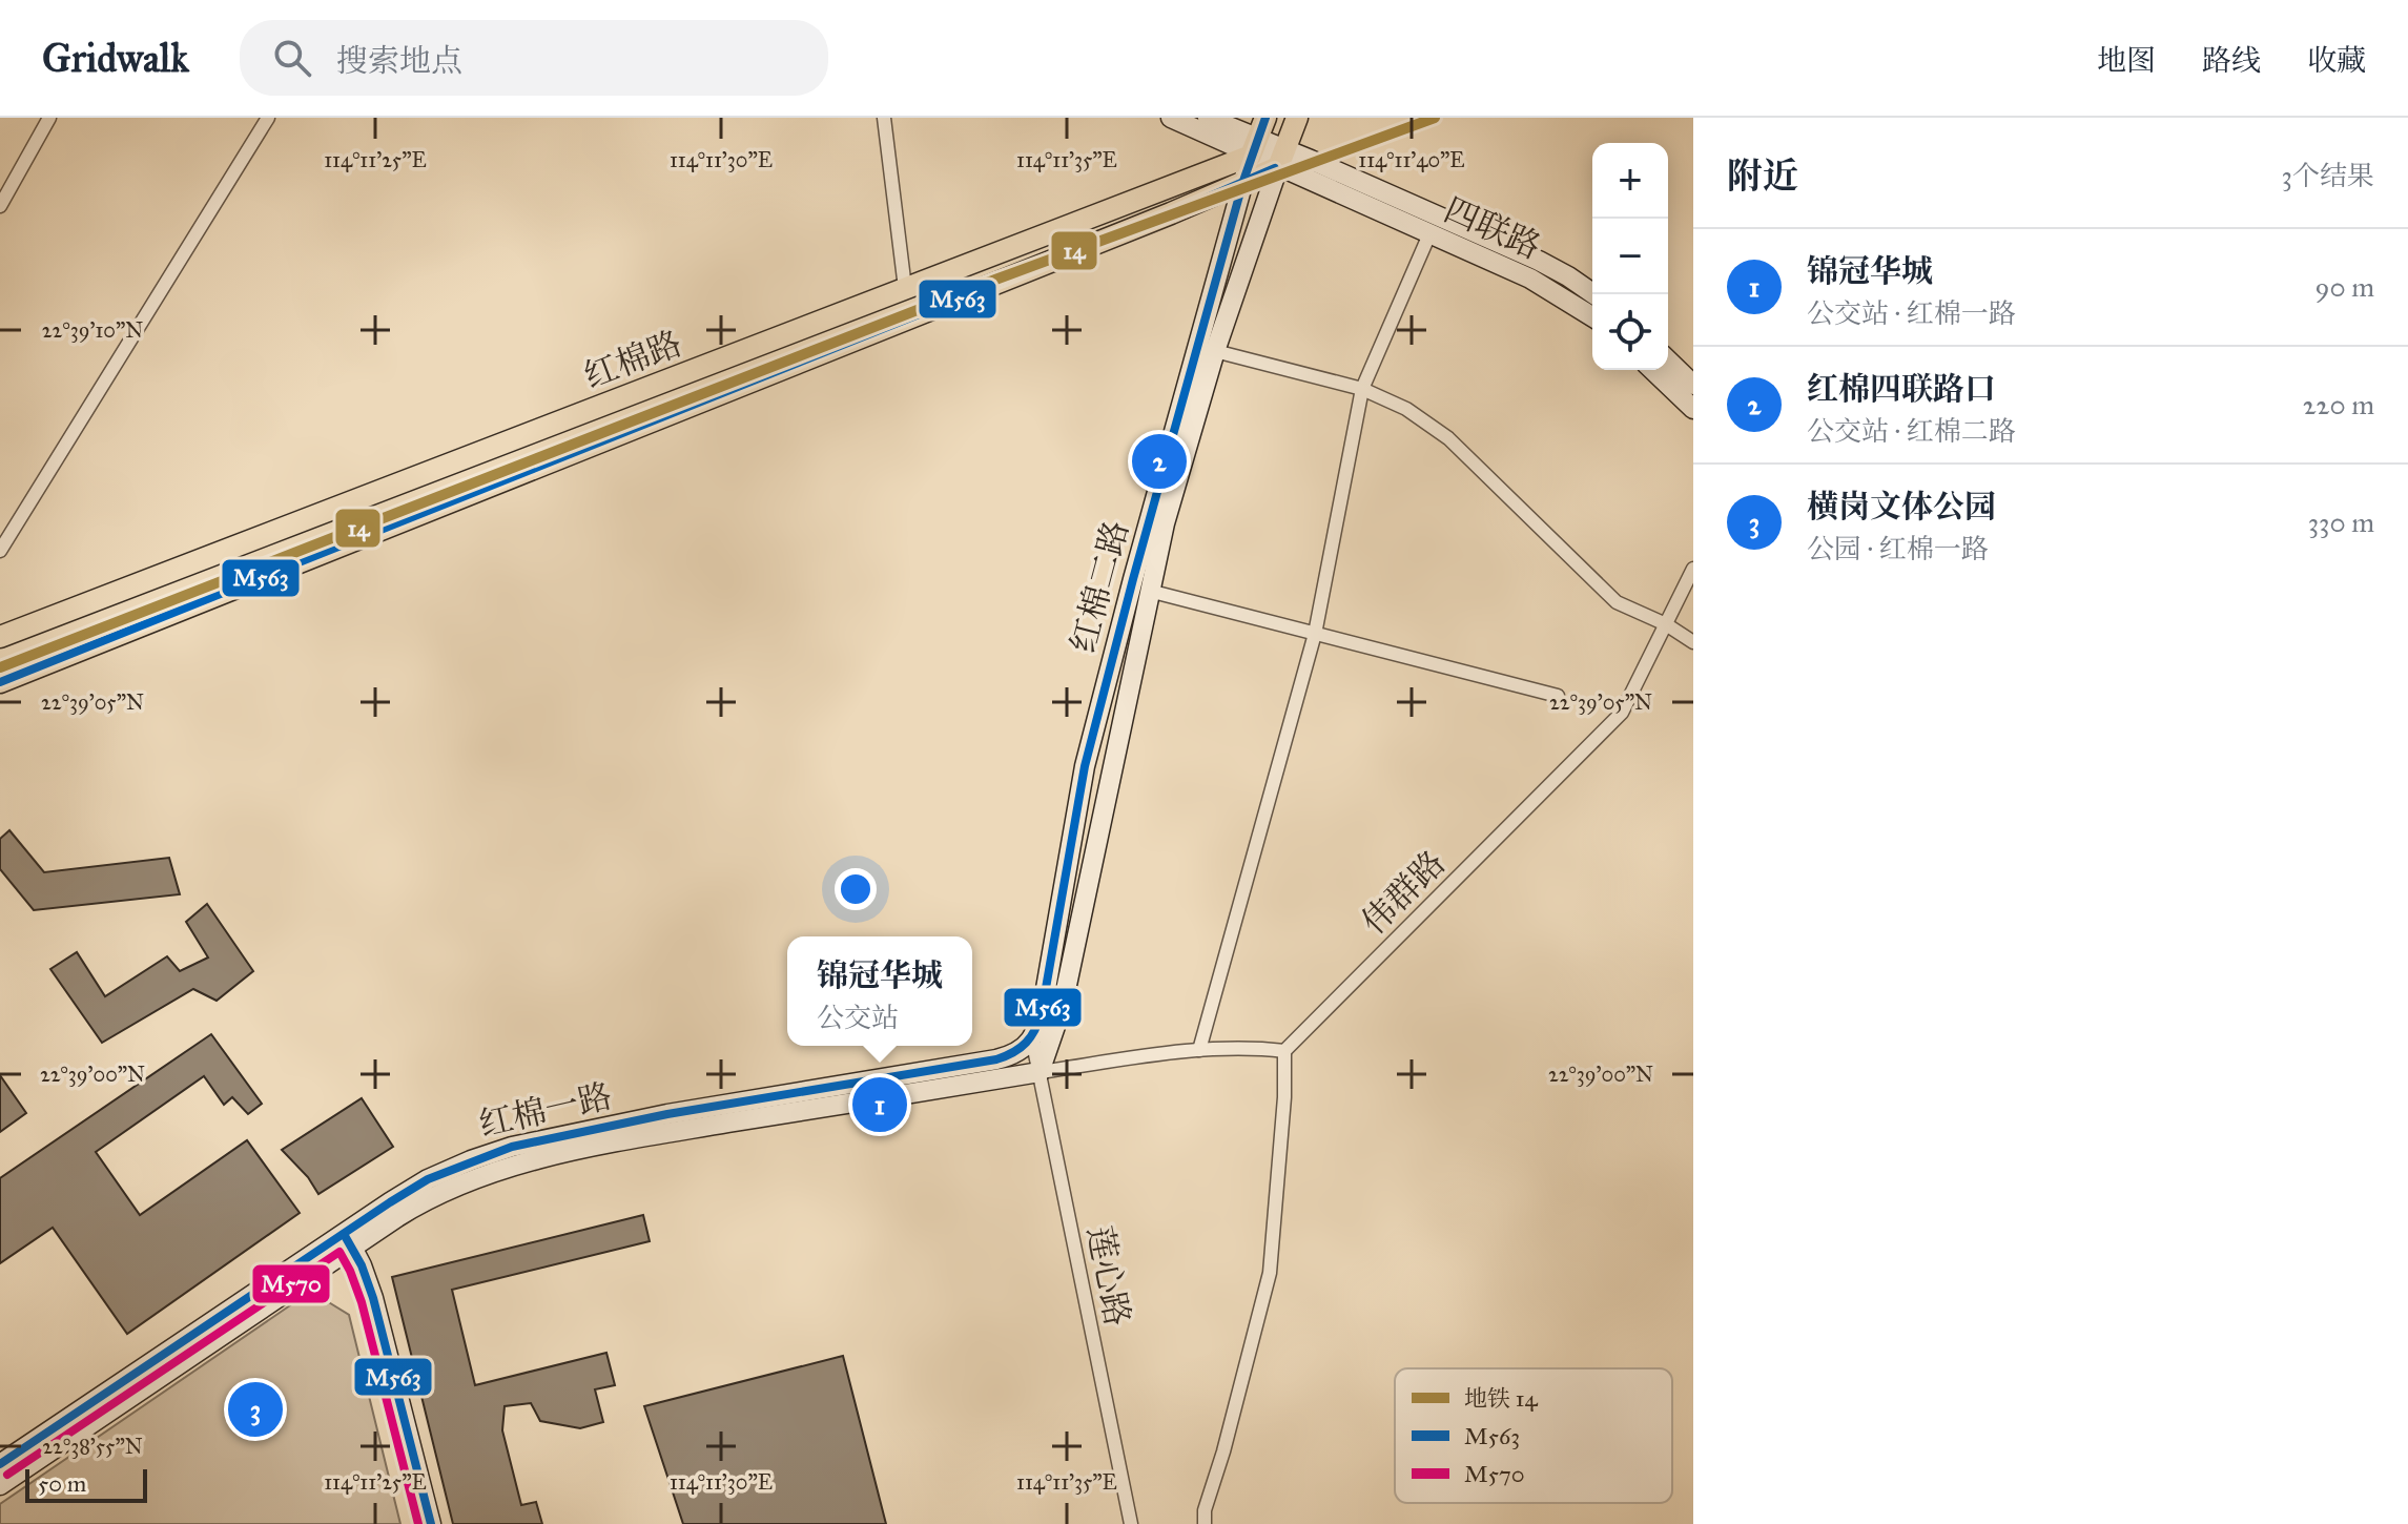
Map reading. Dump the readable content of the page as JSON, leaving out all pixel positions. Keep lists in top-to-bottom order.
{
  "streets": {
    "main road": [
      "四联路",
      "红棉路",
      "红棉二路",
      "红棉一路"
    ],
    "street": ["伟群路", "莲心路"]
  },
  "crossings": [
    ["四联路", "红棉路"],
    ["四联路", "红棉二路"],
    ["红棉路", "红棉二路"],
    ["红棉二路", "红棉一路"],
    ["红棉二路", "莲心路"],
    ["红棉一路", "莲心路"]
  ],
  "lines": ["metro line 14", "transit line M563", "transit line M570"],
  "legend": ["地铁 14", "M563", "M570"],
  "scale_bar": "50 m",
  "page": {
    "header": "Gridwalk",
    "search": "搜索地点",
    "nav": ["地图", "路线", "收藏"],
    "heading": ["附近", "3个结果"],
    "map_buttons": ["+", "−"],
    "list": [
      {
        "mark": "1",
        "name": "锦冠华城",
        "note": "公交站 · 红棉一路",
        "value": "90 m"
      },
      {
        "mark": "2",
        "name": "红棉四联路口",
        "note": "公交站 · 红棉二路",
        "value": "220 m"
      },
      {
        "mark": "3",
        "name": "横岗文体公园",
        "note": "公园 · 红棉一路",
        "value": "330 m"
      }
    ],
    "pins": ["2", "1", "3"],
    "popup": ["锦冠华城", "公交站"],
    "scale": "50 m"
  },
  "coordinates": [
    "114°11'25\"E",
    "114°11'30\"E",
    "114°11'35\"E",
    "114°11'40\"E",
    "22°39'10\"N",
    "22°39'05\"N",
    "22°39'00\"N",
    "22°38'55\"N"
  ]
}
